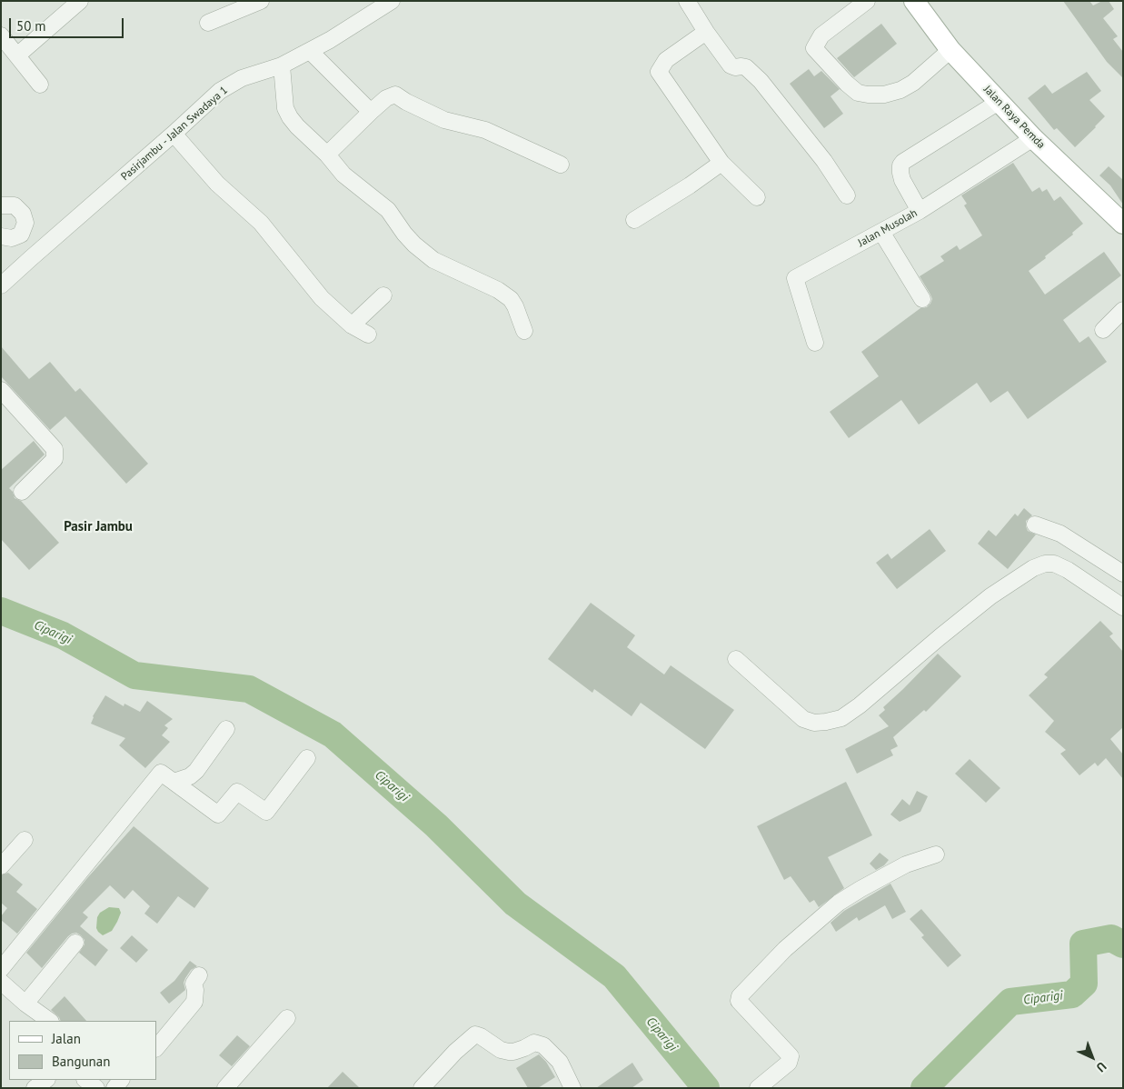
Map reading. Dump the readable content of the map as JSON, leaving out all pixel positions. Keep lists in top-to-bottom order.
{
  "streets": {
    "main road": ["Jalan Raya Pemda"],
    "street": ["Pasirjambu - Jalan Swadaya 1", "Jalan Musolah"]
  },
  "crossings": [
    ["Jalan Raya Pemda", "Jalan Musolah"]
  ],
  "districts": ["Pasir Jambu"],
  "water": ["Ciparigi"],
  "legend": ["Jalan", "Bangunan"],
  "scale_bar": "50 m",
  "north": "bottom right"
}
